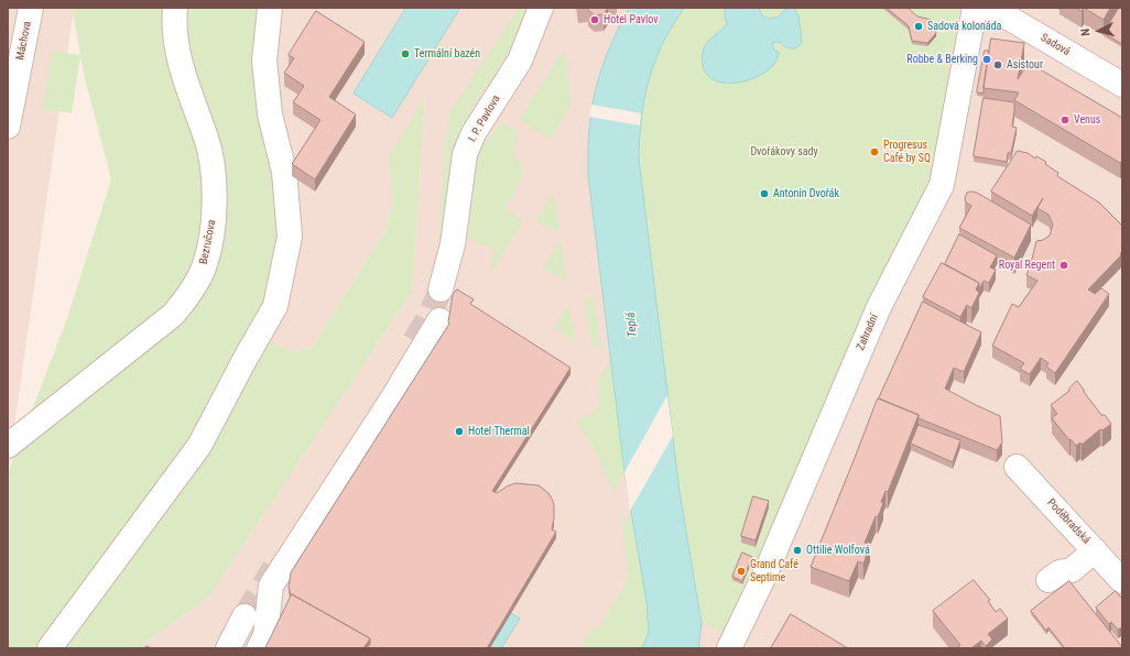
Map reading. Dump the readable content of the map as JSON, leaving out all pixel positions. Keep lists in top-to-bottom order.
{
  "streets": {
    "street": [
      "Máchova",
      "Sadová",
      "I. P. Pavlova",
      "Bezručova",
      "Zahradní",
      "Poděbradská"
    ]
  },
  "water": ["Teplá"],
  "parks": ["Dvořákovy sady"],
  "places": [
    "Hotel Pavlov",
    "Sadová kolonáda",
    "Termální bazén",
    "Robbe & Berking",
    "Asistour",
    "Venus",
    "Progresus Café by SQ",
    "Antonín Dvořák",
    "Royal Regent",
    "Hotel Thermal",
    "Ottilie Wolfová",
    "Grand Café Septime"
  ],
  "north": "left"
}
